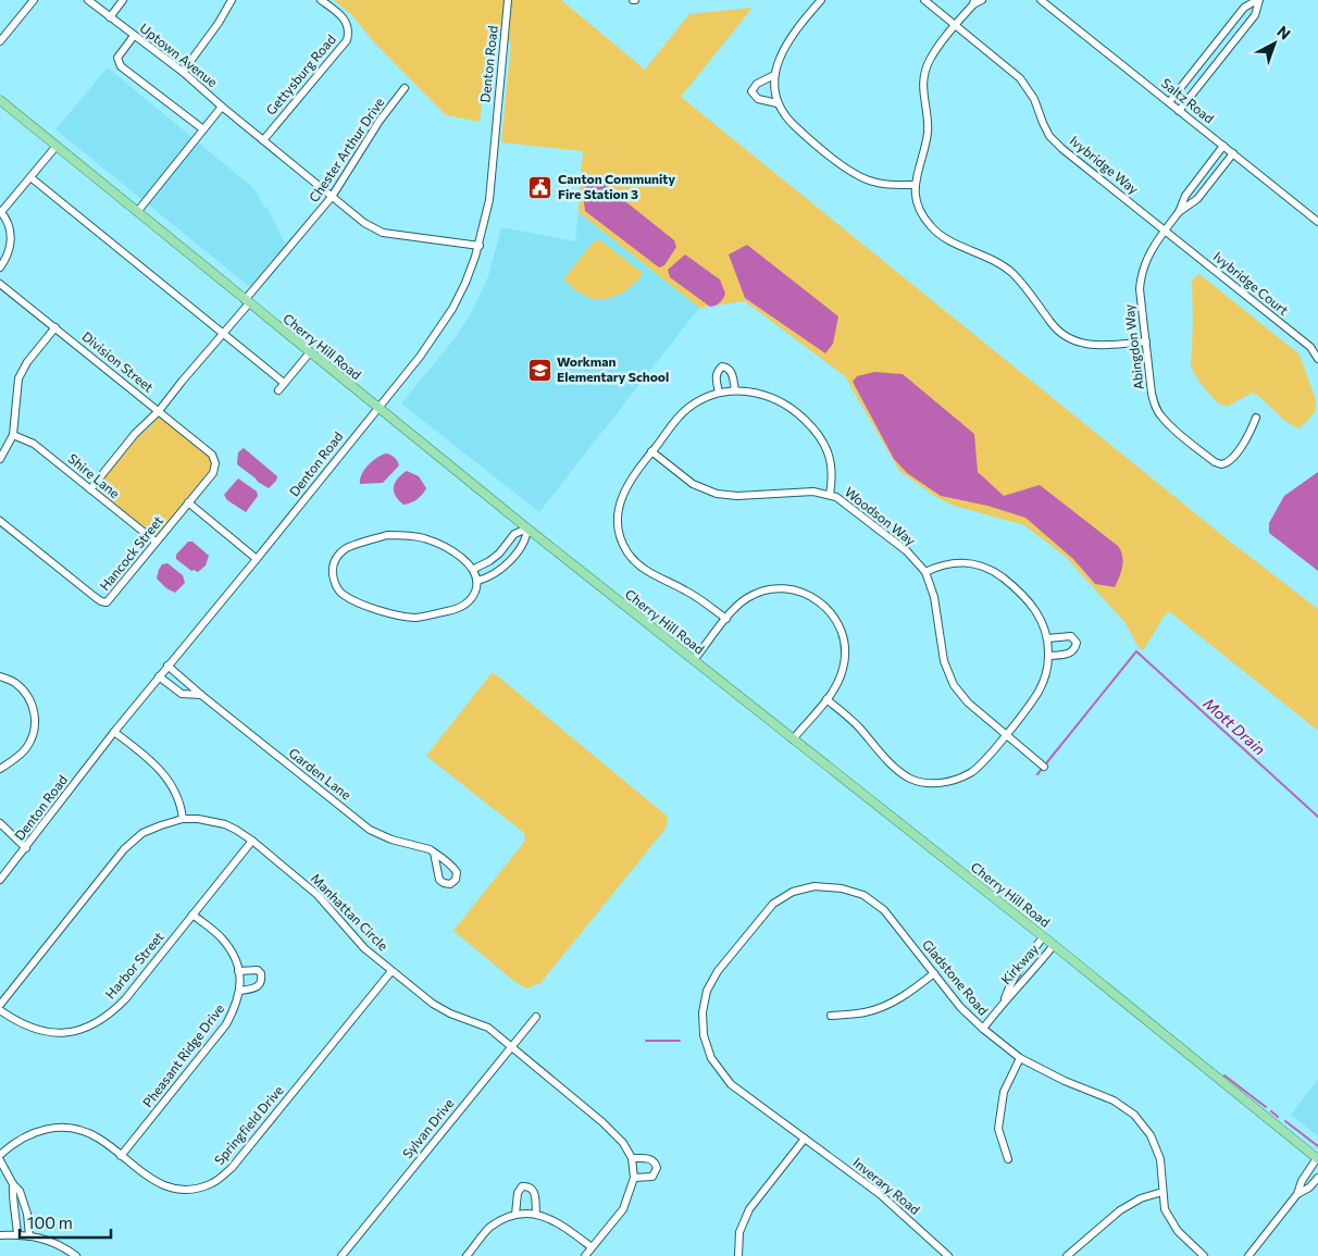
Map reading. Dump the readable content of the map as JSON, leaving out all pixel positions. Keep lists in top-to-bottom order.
{
  "streets": {
    "main road": ["Cherry Hill Road"],
    "street": [
      "Uptown Avenue",
      "Denton Road",
      "Gettysburg Road",
      "Saltz Road",
      "Chester Arthur Drive",
      "Ivybridge Way",
      "Ivybridge Court",
      "Abingdon Way",
      "Division Street",
      "Shire Lane",
      "Woodson Way",
      "Hancock Street",
      "Garden Lane",
      "Manhattan Circle",
      "Kirkway",
      "Harbor Street",
      "Gladstone Road",
      "Pheasant Ridge Drive",
      "Springfield Drive",
      "Sylvan Drive",
      "Inverary Road"
    ]
  },
  "crossings": [
    ["Uptown Avenue", "Cherry Hill Road"],
    ["Denton Road", "Cherry Hill Road"],
    ["Denton Road", "Garden Lane"],
    ["Chester Arthur Drive", "Cherry Hill Road"],
    ["Chester Arthur Drive", "Division Street"],
    ["Chester Arthur Drive", "Shire Lane"],
    ["Ivybridge Way", "Ivybridge Court"],
    ["Ivybridge Way", "Abingdon Way"],
    ["Ivybridge Court", "Abingdon Way"],
    ["Cherry Hill Road", "Kirkway"],
    ["Division Street", "Hancock Street"],
    ["Shire Lane", "Hancock Street"],
    ["Manhattan Circle", "Harbor Street"],
    ["Manhattan Circle", "Springfield Drive"],
    ["Manhattan Circle", "Sylvan Drive"],
    ["Kirkway", "Gladstone Road"],
    ["Harbor Street", "Pheasant Ridge Drive"],
    ["Gladstone Road", "Inverary Road"],
    ["Pheasant Ridge Drive", "Springfield Drive"]
  ],
  "water": ["Mott Drain"],
  "places": {
    "public building": ["Canton Community Fire Station 3"],
    "school or university": ["Workman Elementary School"]
  },
  "scale_bar": "100 m",
  "north": "top right"
}
